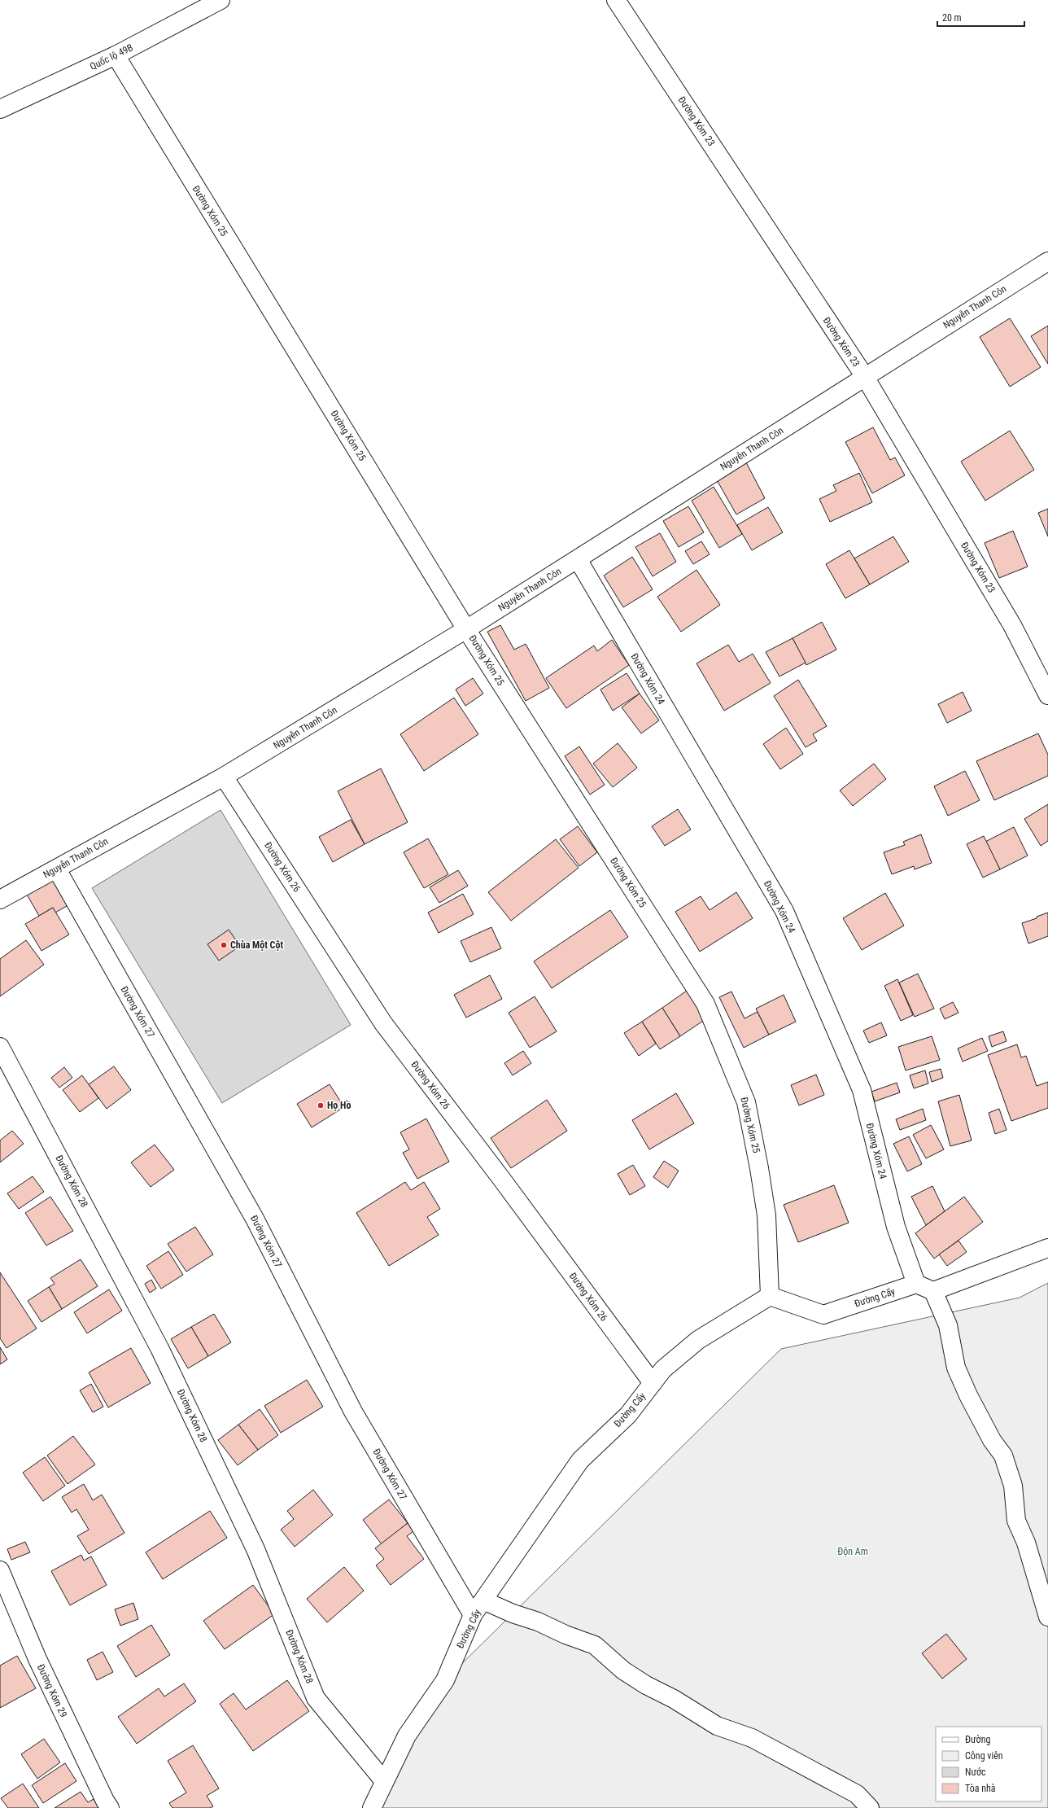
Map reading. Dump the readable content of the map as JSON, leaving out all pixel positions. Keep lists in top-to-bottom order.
{
  "streets": {
    "street": [
      "Quốc lộ 49B",
      "Đường Xóm 23",
      "Đường Xóm 25",
      "Nguyễn Thanh Côn",
      "Đường Xóm 24",
      "Đường Xóm 26",
      "Đường Xóm 27",
      "Đường Xóm 28",
      "Đường Cấy",
      "Đường Xóm 29"
    ]
  },
  "crossings": [
    ["Quốc lộ 49B", "Đường Xóm 25"],
    ["Đường Xóm 23", "Nguyễn Thanh Côn"],
    ["Đường Xóm 25", "Nguyễn Thanh Côn"],
    ["Đường Xóm 25", "Đường Cấy"],
    ["Nguyễn Thanh Côn", "Đường Xóm 24"],
    ["Nguyễn Thanh Côn", "Đường Xóm 26"],
    ["Nguyễn Thanh Côn", "Đường Xóm 27"],
    ["Đường Xóm 24", "Đường Cấy"],
    ["Đường Xóm 26", "Đường Cấy"],
    ["Đường Xóm 27", "Đường Cấy"],
    ["Đường Xóm 28", "Đường Cấy"]
  ],
  "parks": ["Độn Am"],
  "places": ["Chùa Một Cột", "Họ Hồ"],
  "legend": [
    "Đường",
    "Công viên",
    "Nước",
    "Tòa nhà"
  ],
  "scale_bar": "20 m"
}
